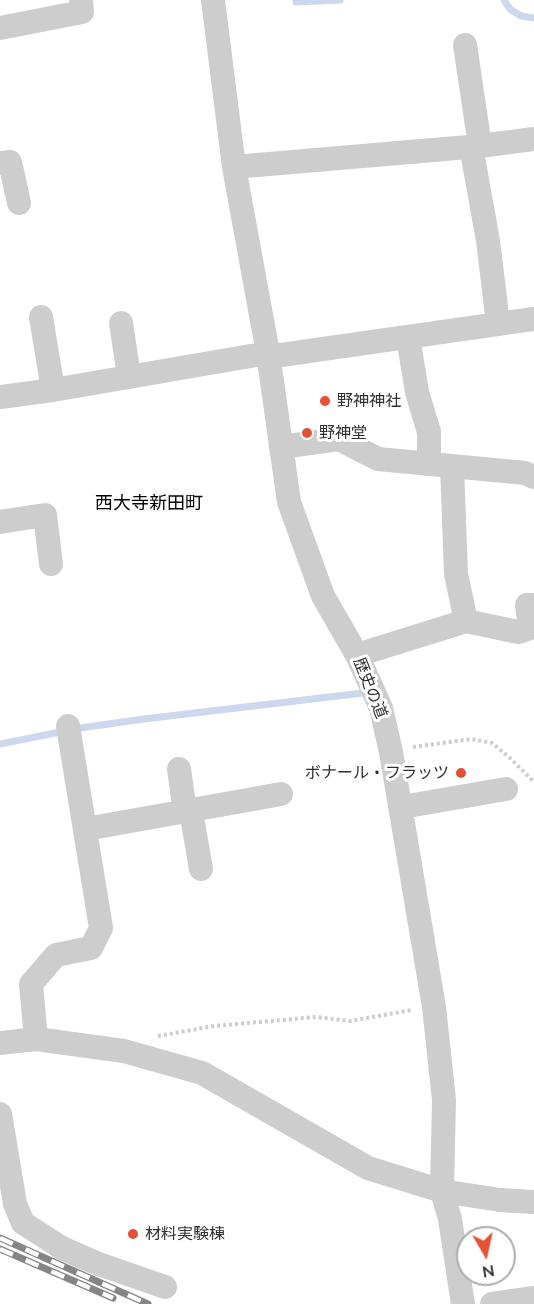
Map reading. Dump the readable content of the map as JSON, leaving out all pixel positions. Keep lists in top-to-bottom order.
{
  "streets": {
    "street": ["歴史の道"]
  },
  "districts": ["西大寺新田町"],
  "places": [
    "野神神社",
    "野神堂",
    "ボナール・フラッツ",
    "材料実験棟"
  ],
  "north": "bottom"
}
